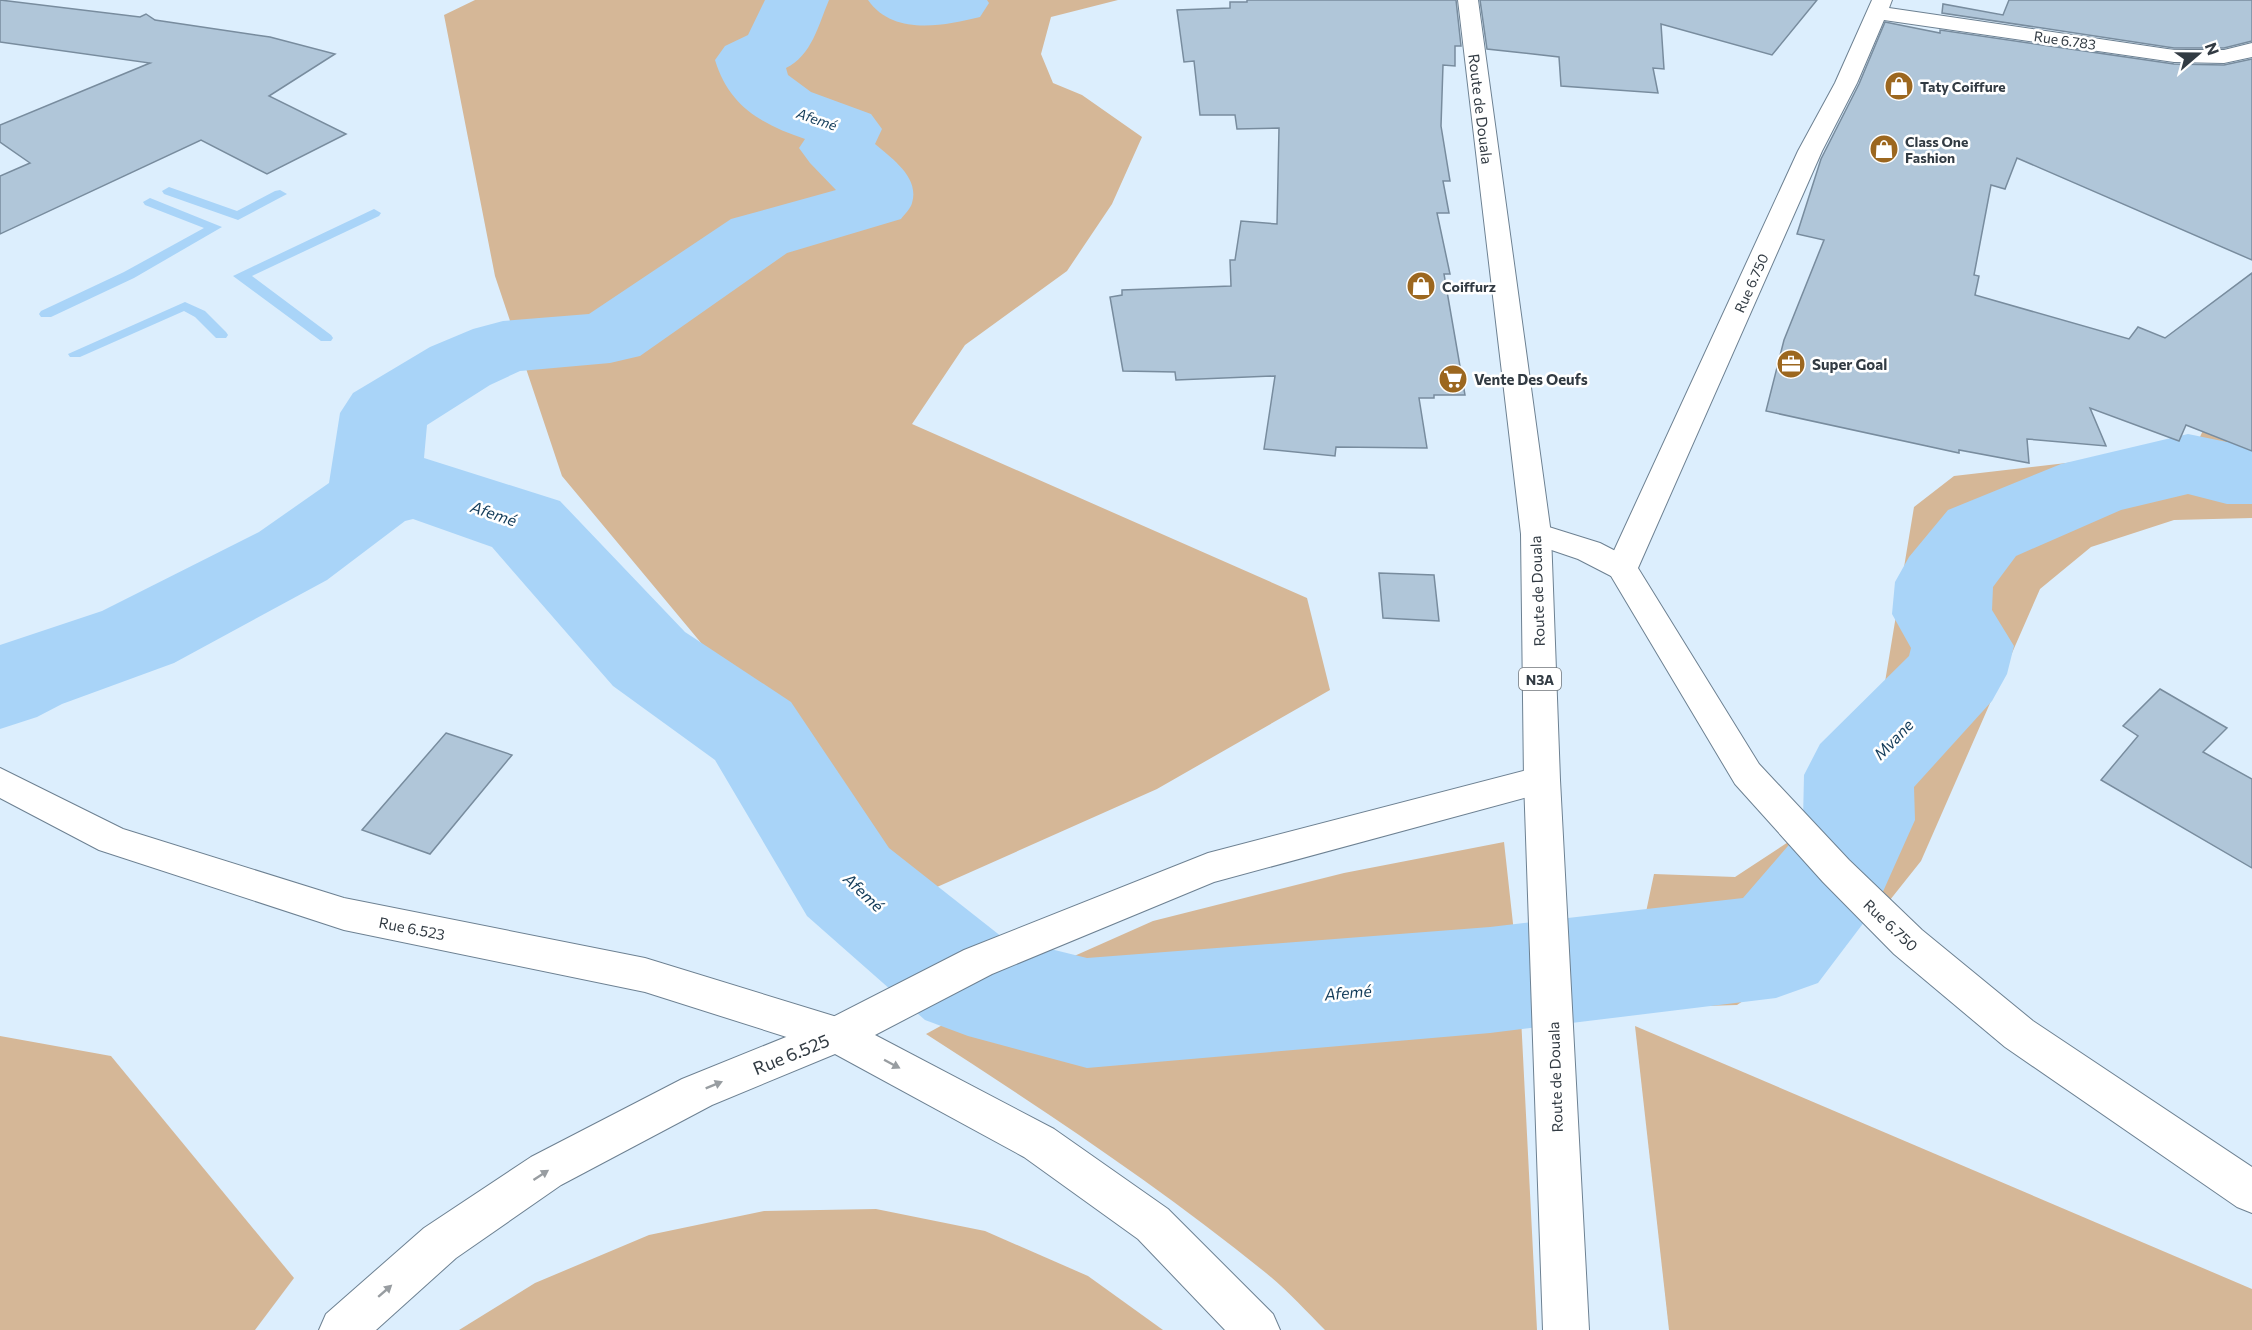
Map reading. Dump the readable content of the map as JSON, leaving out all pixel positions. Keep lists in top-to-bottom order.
{
  "streets": {
    "main road": [
      "Rue 6.783",
      "Route de Douala",
      "Rue 6.750",
      "N3A",
      "Rue 6.523",
      "Rue 6.525"
    ]
  },
  "crossings": [
    ["Rue 6.783", "Rue 6.750"],
    ["Rue 6.523", "Rue 6.525"]
  ],
  "water": ["Afemé", "Mvane"],
  "places": {
    "shop": ["Taty Coiffure", "Class One Fashion", "Coiffurz"],
    "office": ["Super Goal"],
    "supermarket": ["Vente Des Oeufs"]
  },
  "north": "right"
}
